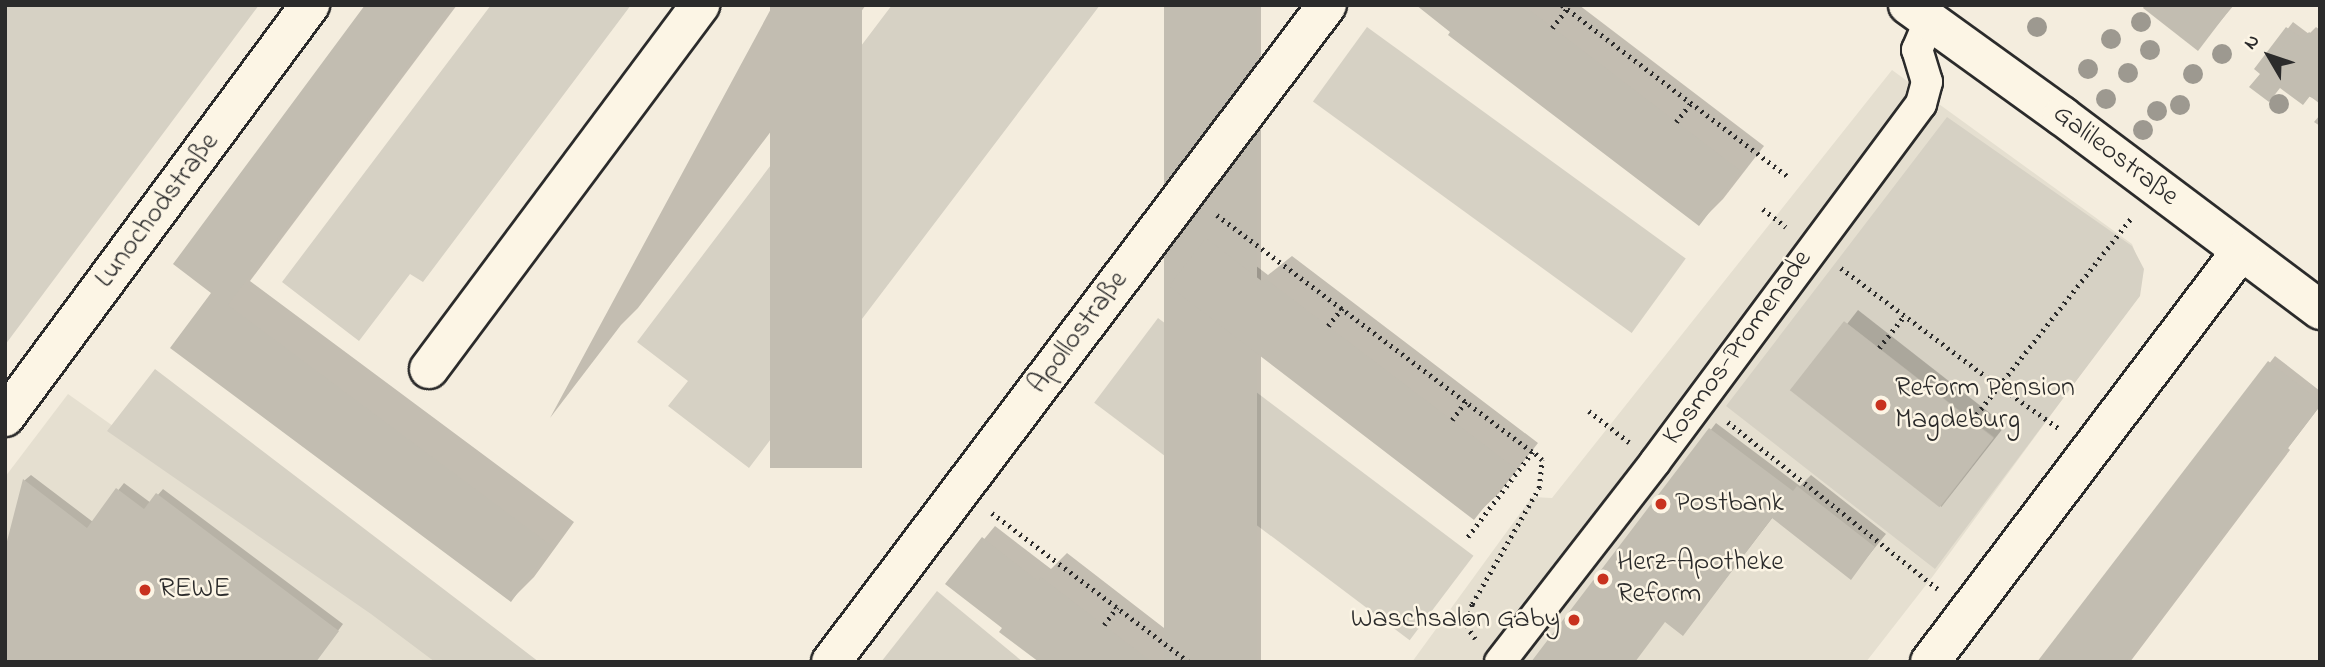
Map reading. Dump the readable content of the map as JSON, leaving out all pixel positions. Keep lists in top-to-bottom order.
{
  "streets": {
    "street": [
      "Galileostraße",
      "Lunochodstraße",
      "Apollostraße",
      "Kosmos-Promenade"
    ]
  },
  "crossings": [
    ["Galileostraße", "Kosmos-Promenade"]
  ],
  "places": [
    "Reform Pension Magdeburg",
    "Postbank",
    "Herz-Apotheke Reform",
    "REWE",
    "Waschsalon Gaby"
  ],
  "north": "top left"
}
